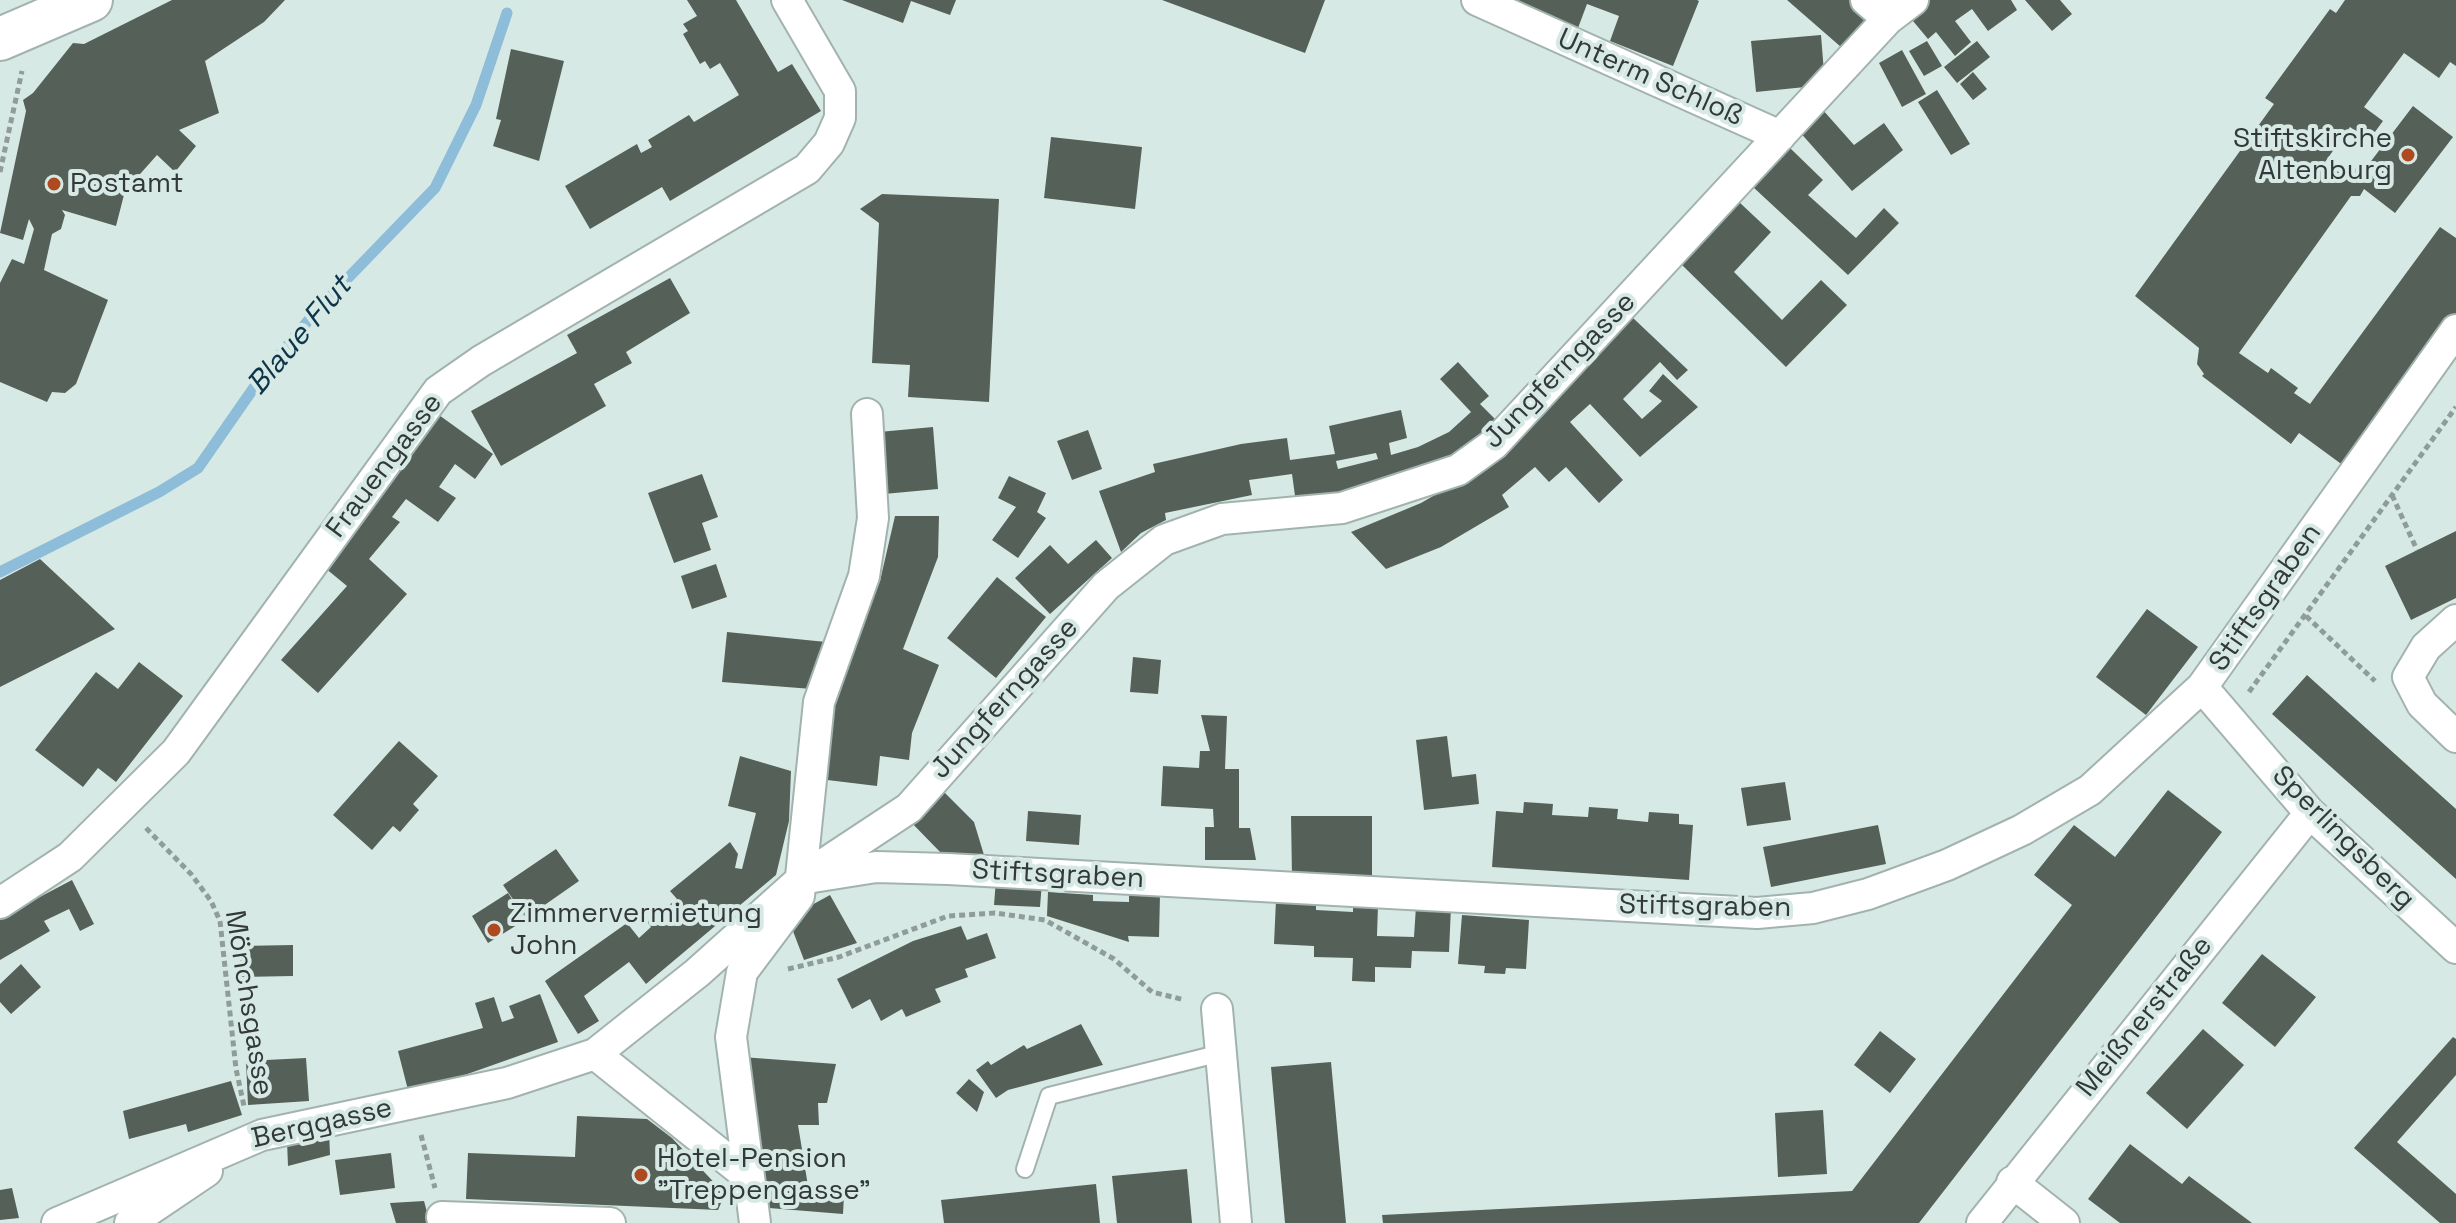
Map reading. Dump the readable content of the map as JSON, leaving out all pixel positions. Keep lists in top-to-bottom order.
{
  "streets": {
    "street": [
      "Unterm Schloß",
      "Jungferngasse",
      "Frauengasse",
      "Stiftsgraben",
      "Sperlingsberg",
      "Meißnerstraße",
      "Berggasse"
    ],
    "path": ["Mönchsgasse"]
  },
  "crossings": [
    ["Unterm Schloß", "Jungferngasse"],
    ["Jungferngasse", "Stiftsgraben"],
    ["Jungferngasse", "Berggasse"],
    ["Stiftsgraben", "Sperlingsberg"],
    ["Stiftsgraben", "Berggasse"],
    ["Sperlingsberg", "Meißnerstraße"],
    ["Mönchsgasse", "Berggasse"]
  ],
  "water": ["Blaue Flut"],
  "places": [
    "Stiftskirche Altenburg",
    "Postamt",
    "Zimmervermietung John",
    "Hotel-Pension \"Treppengasse\""
  ]
}
